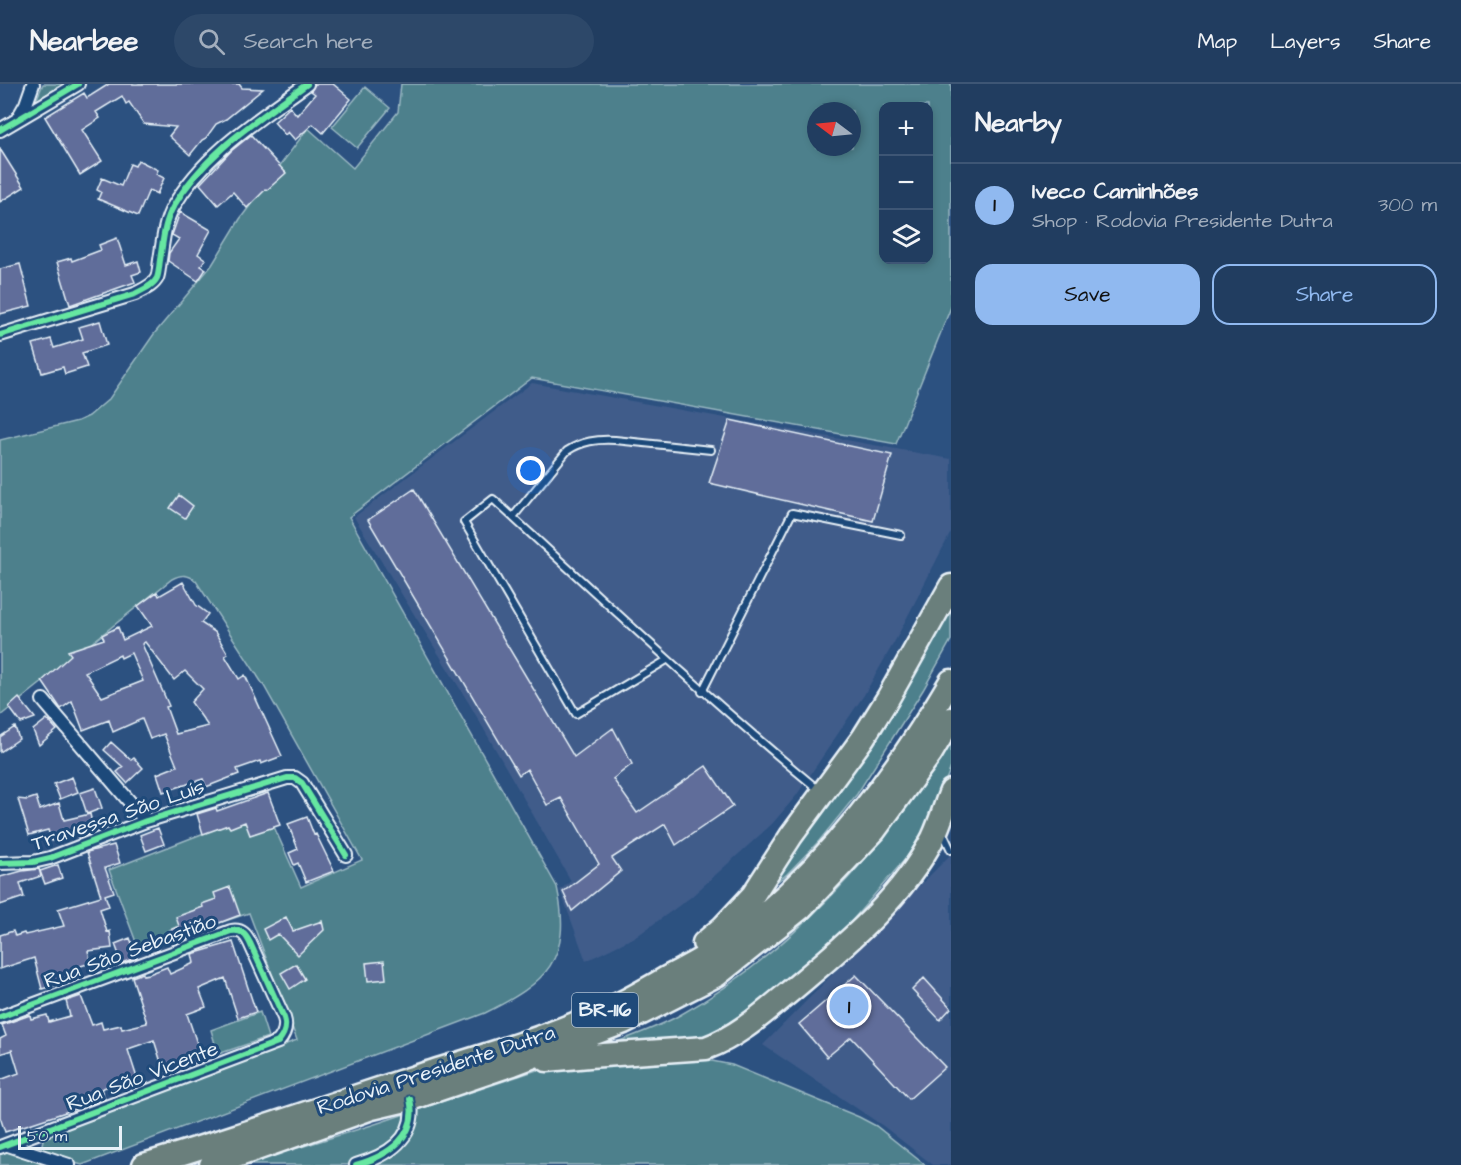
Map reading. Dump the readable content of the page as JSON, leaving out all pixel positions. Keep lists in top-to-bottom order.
{
  "streets": {
    "highway": ["BR-116", "Rodovia Presidente Dutra"],
    "street": ["Travessa São Luís", "Rua São Sebastião", "Rua São Vicente"]
  },
  "crossings": [
    ["Rua São Sebastião", "Rua São Vicente"]
  ],
  "scale_bar": "50 m",
  "north": "left",
  "page": {
    "header": "Nearbee",
    "search": "Search here",
    "nav": ["Map", "Layers", "Share"],
    "heading": "Nearby",
    "map_buttons": ["+", "−"],
    "list": [
      {
        "mark": "1",
        "name": "Iveco Caminhões",
        "note": "Shop · Rodovia Presidente Dutra",
        "value": "300 m"
      }
    ],
    "buttons": ["Save", "Share"],
    "pins": "1",
    "scale": "50 m"
  }
}
